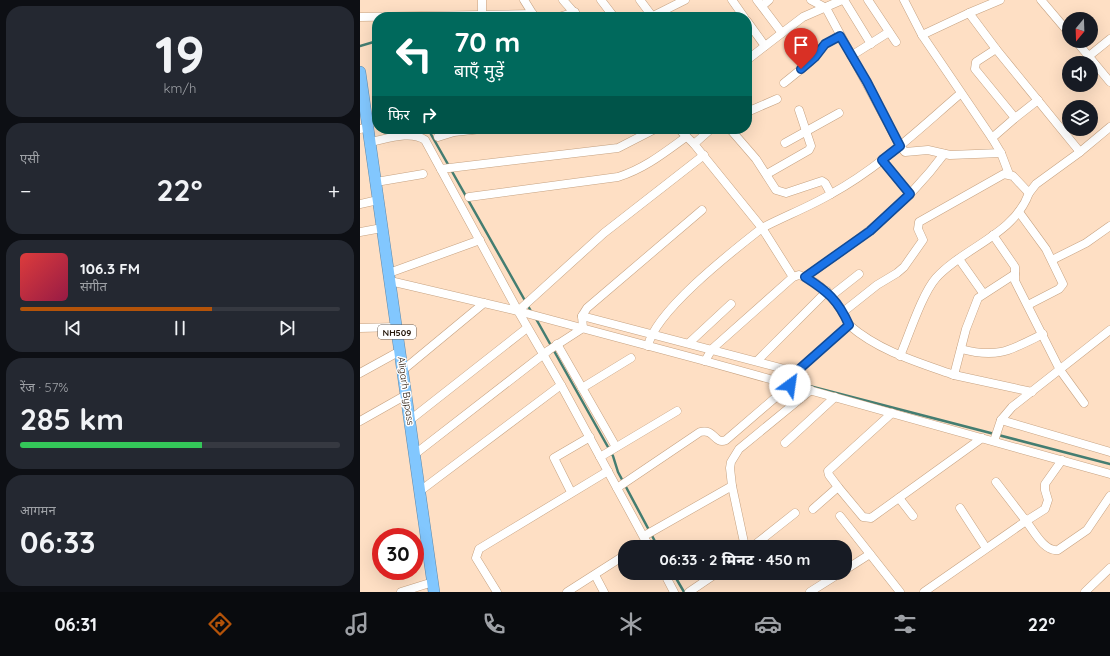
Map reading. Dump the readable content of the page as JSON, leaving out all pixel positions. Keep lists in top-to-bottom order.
{
  "streets": {
    "highway": ["NH509", "Aligarh Bypass"]
  },
  "north": "bottom",
  "page": {
    "tile": [
      ["19", "km/h"],
      "एसी",
      ["रेंज · 57%", "285 km"],
      ["आगमन", "06:33"]
    ],
    "turn": ["70 m", "बाएँ मुड़ें"],
    "then": "फिर",
    "heat": ["−", "22°", "+"],
    "song": ["106.3 FM", "संगीत"],
    "limit": "30",
    "trip": "06:33 · 2 मिनट · 450 m",
    "tabs": ["06:31", "22°"]
  }
}
